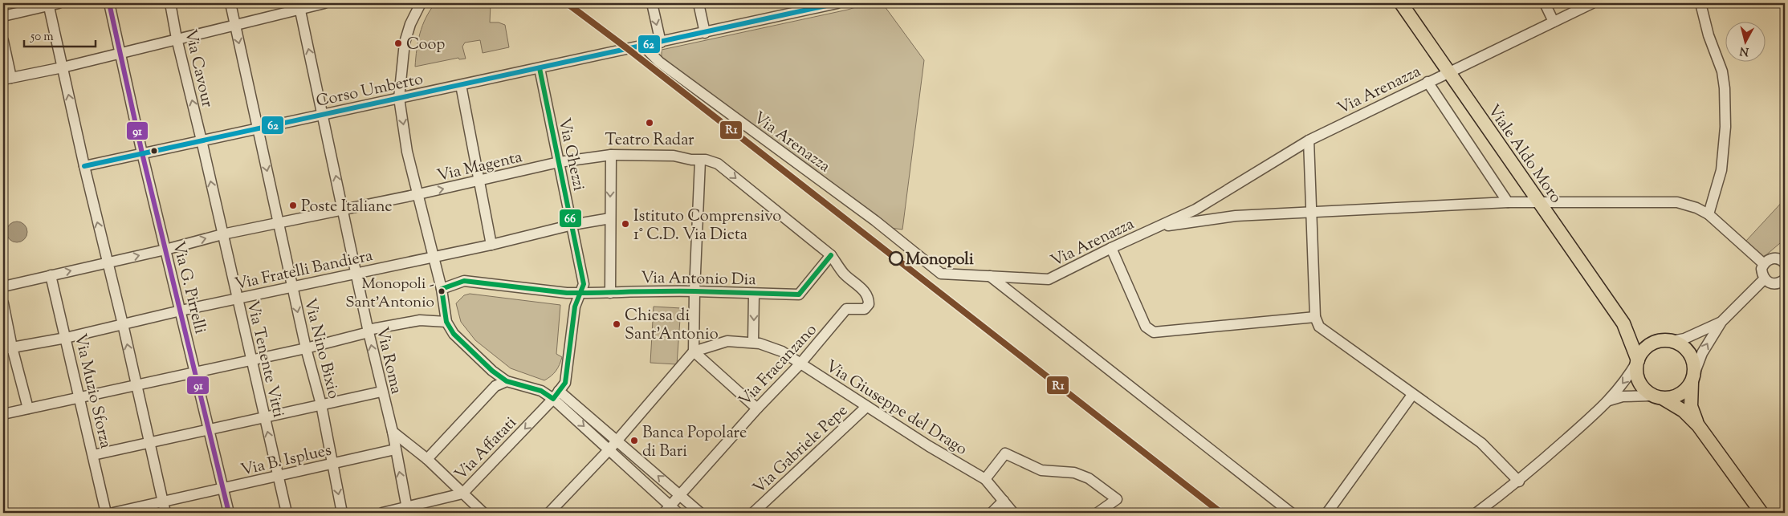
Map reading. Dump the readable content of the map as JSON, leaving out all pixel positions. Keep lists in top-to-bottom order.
{
  "streets": {
    "main road": ["Viale Aldo Moro"],
    "street": [
      "Via Cavour",
      "Corso Umberto",
      "Via Arenazza",
      "Via Ghezzi",
      "Via Magenta",
      "Via Fratelli Bandiera",
      "Via Antonio Dia",
      "Via G. Pirrelli",
      "Via Nino Bixio",
      "Via Tenente Vitti",
      "Via Roma",
      "Via Fracanzano",
      "Via Muzio Sforza",
      "Via Giuseppe del Drago",
      "Via Affatati",
      "Via Gabriele Pepe",
      "Via B. Isplues"
    ]
  },
  "crossings": [
    ["Via Cavour", "Corso Umberto"],
    ["Via Cavour", "Via Tenente Vitti"],
    ["Corso Umberto", "Via Arenazza"],
    ["Corso Umberto", "Via Ghezzi"],
    ["Corso Umberto", "Via G. Pirrelli"],
    ["Corso Umberto", "Via Nino Bixio"],
    ["Corso Umberto", "Via Tenente Vitti"],
    ["Corso Umberto", "Via Roma"],
    ["Via Arenazza", "Viale Aldo Moro"],
    ["Via Ghezzi", "Via Magenta"],
    ["Via Ghezzi", "Via Fratelli Bandiera"],
    ["Via Ghezzi", "Via Antonio Dia"],
    ["Via Ghezzi", "Via Affatati"],
    ["Via Magenta", "Via Antonio Dia"],
    ["Via Magenta", "Via G. Pirrelli"],
    ["Via Magenta", "Via Nino Bixio"],
    ["Via Magenta", "Via Tenente Vitti"],
    ["Via Magenta", "Via Roma"],
    ["Via Magenta", "Via Fracanzano"],
    ["Via Magenta", "Via Muzio Sforza"],
    ["Via Fratelli Bandiera", "Via G. Pirrelli"],
    ["Via Fratelli Bandiera", "Via Nino Bixio"],
    ["Via Fratelli Bandiera", "Via Tenente Vitti"],
    ["Via Fratelli Bandiera", "Via Roma"],
    ["Via Fratelli Bandiera", "Via Muzio Sforza"],
    ["Via Antonio Dia", "Via Fracanzano"],
    ["Via G. Pirrelli", "Via B. Isplues"],
    ["Via Nino Bixio", "Via B. Isplues"],
    ["Via Tenente Vitti", "Via B. Isplues"],
    ["Via Roma", "Via Affatati"],
    ["Via Roma", "Via B. Isplues"],
    ["Via Fracanzano", "Via Giuseppe del Drago"],
    ["Via Giuseppe del Drago", "Via Gabriele Pepe"]
  ],
  "one_way": [
    "Via Cavour",
    "Via Magenta",
    "Via Nino Bixio",
    "Via Tenente Vitti"
  ],
  "places": [
    "Coop",
    "Teatro Radar",
    "Poste Italiane",
    "Istituto Comprensivo 1° C.D. Via Dieta",
    "Monopoli",
    "Monopoli - Sant’Antonio",
    "Chiesa di Sant'Antonio",
    "Banca Popolare di Bari"
  ],
  "lines": [
    "transit line R1",
    "transit line 91",
    "transit line 62",
    "transit line 66"
  ],
  "scale_bar": "50 m",
  "north": "bottom"
}
